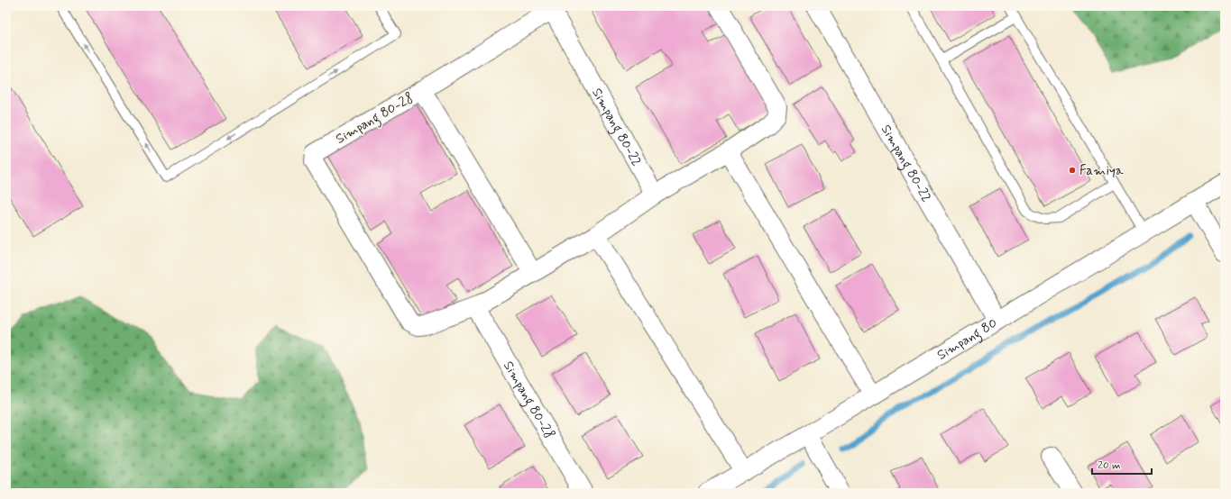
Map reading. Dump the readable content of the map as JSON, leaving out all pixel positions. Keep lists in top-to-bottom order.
{
  "streets": {
    "street": ["Simpang 80-28", "Simpang 80-22", "Simpang 80"]
  },
  "crossings": [
    ["Simpang 80-22", "Simpang 80"]
  ],
  "places": ["Famiya"],
  "scale_bar": "20 m"
}
